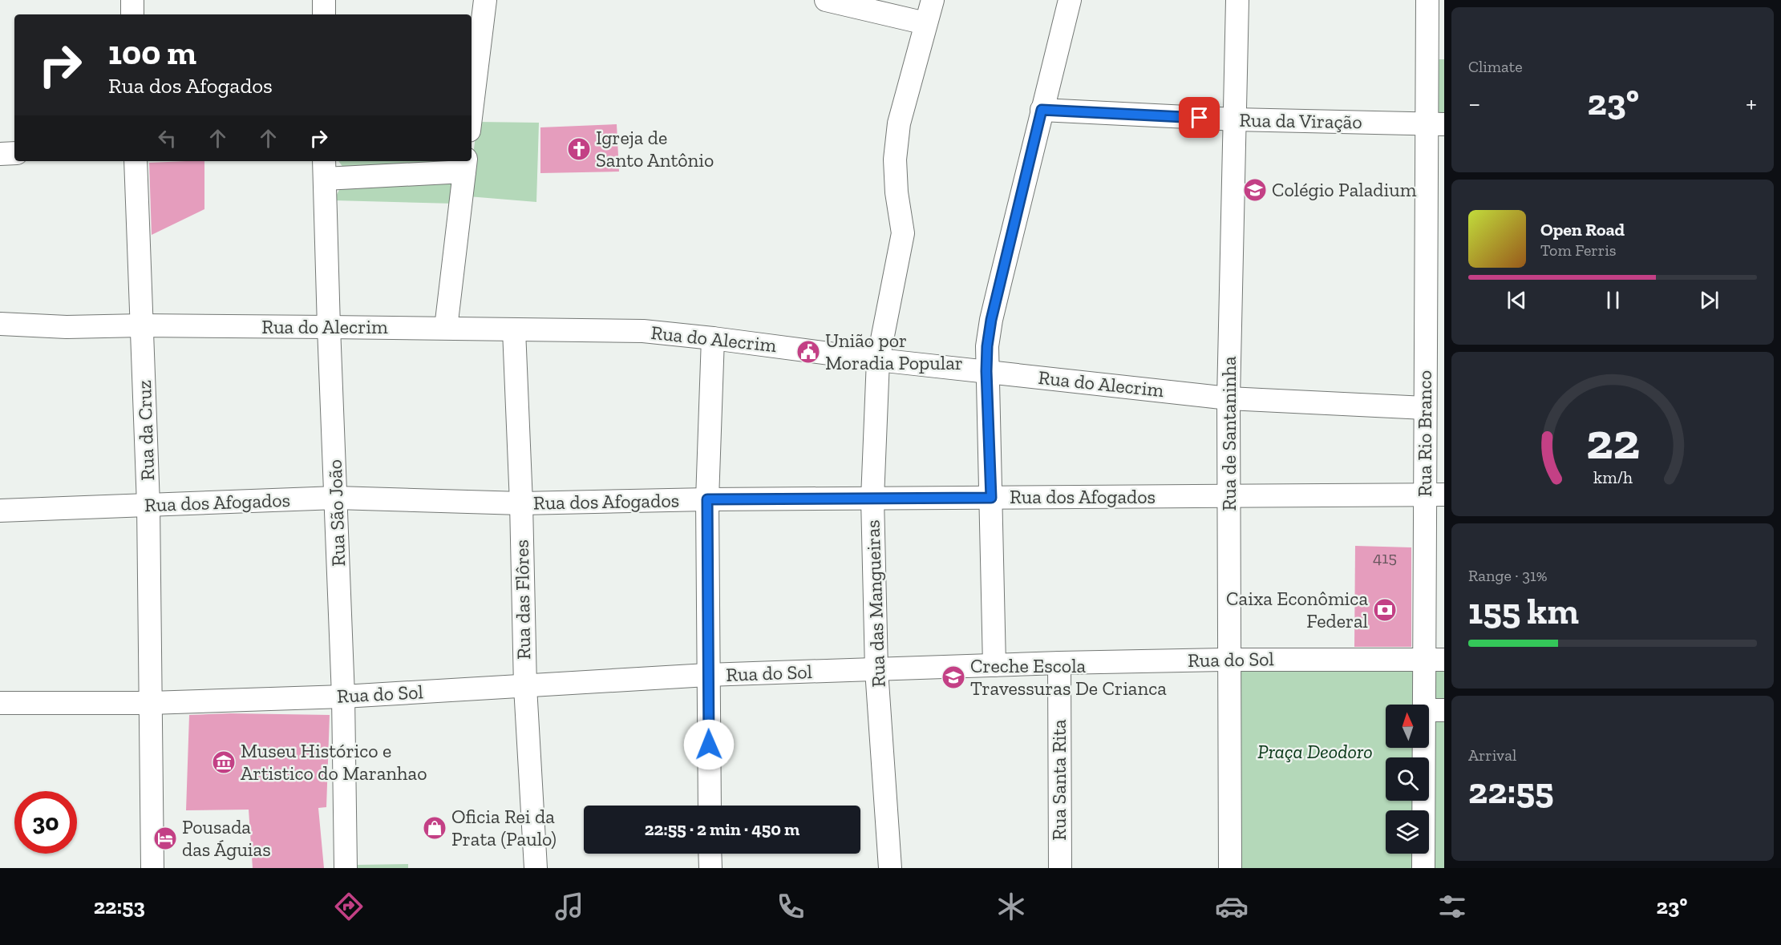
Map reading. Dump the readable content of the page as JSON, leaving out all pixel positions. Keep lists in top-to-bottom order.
{
  "streets": {
    "street": [
      "Rua da Viração",
      "Rua do Alecrim",
      "Rua da Cruz",
      "Rua de Santaninha",
      "Rua Rio Branco",
      "Rua dos Afogados",
      "Rua São João",
      "Rua das Flôres",
      "Rua das Mangueiras",
      "Rua do Sol",
      "Rua Santa Rita"
    ]
  },
  "crossings": [
    ["Rua da Viração", "Rua de Santaninha"],
    ["Rua da Viração", "Rua Rio Branco"],
    ["Rua do Alecrim", "Rua da Cruz"],
    ["Rua do Alecrim", "Rua de Santaninha"],
    ["Rua do Alecrim", "Rua Rio Branco"],
    ["Rua do Alecrim", "Rua São João"],
    ["Rua do Alecrim", "Rua das Flôres"],
    ["Rua do Alecrim", "Rua das Mangueiras"],
    ["Rua da Cruz", "Rua dos Afogados"],
    ["Rua da Cruz", "Rua do Sol"],
    ["Rua de Santaninha", "Rua dos Afogados"],
    ["Rua de Santaninha", "Rua do Sol"],
    ["Rua Rio Branco", "Rua dos Afogados"],
    ["Rua Rio Branco", "Rua do Sol"],
    ["Rua dos Afogados", "Rua São João"],
    ["Rua dos Afogados", "Rua das Flôres"],
    ["Rua dos Afogados", "Rua das Mangueiras"],
    ["Rua São João", "Rua do Sol"],
    ["Rua das Flôres", "Rua do Sol"],
    ["Rua das Mangueiras", "Rua do Sol"],
    ["Rua do Sol", "Rua Santa Rita"]
  ],
  "parks": ["Praça Deodoro"],
  "places": {
    "church": ["Igreja de Santo Antônio"],
    "school or university": ["Colégio Paladium", "Creche Escola Travessuras De Crianca"],
    "public building": ["União por Moradia Popular"],
    "bank": ["Caixa Econômica Federal"],
    "museum": ["Museu Histórico e Artistico do Maranhao"],
    "shop": ["Oficia Rei da Prata (Paulo)"],
    "hotel": ["Pousada das Águias"]
  },
  "house_numbers": ["415"],
  "north": "top",
  "page": {
    "tile": [
      "Climate",
      ["Range · 31%", "155 km"],
      ["Arrival", "22:55"]
    ],
    "turn": ["100 m", "Rua dos Afogados"],
    "heat": ["−", "23°", "+"],
    "song": ["Open Road", "Tom Ferris"],
    "limit": "30",
    "trip": "22:55 · 2 min · 450 m",
    "tabs": ["22:53", "23°"],
    "gauge": ["22", "km/h"]
  }
}
